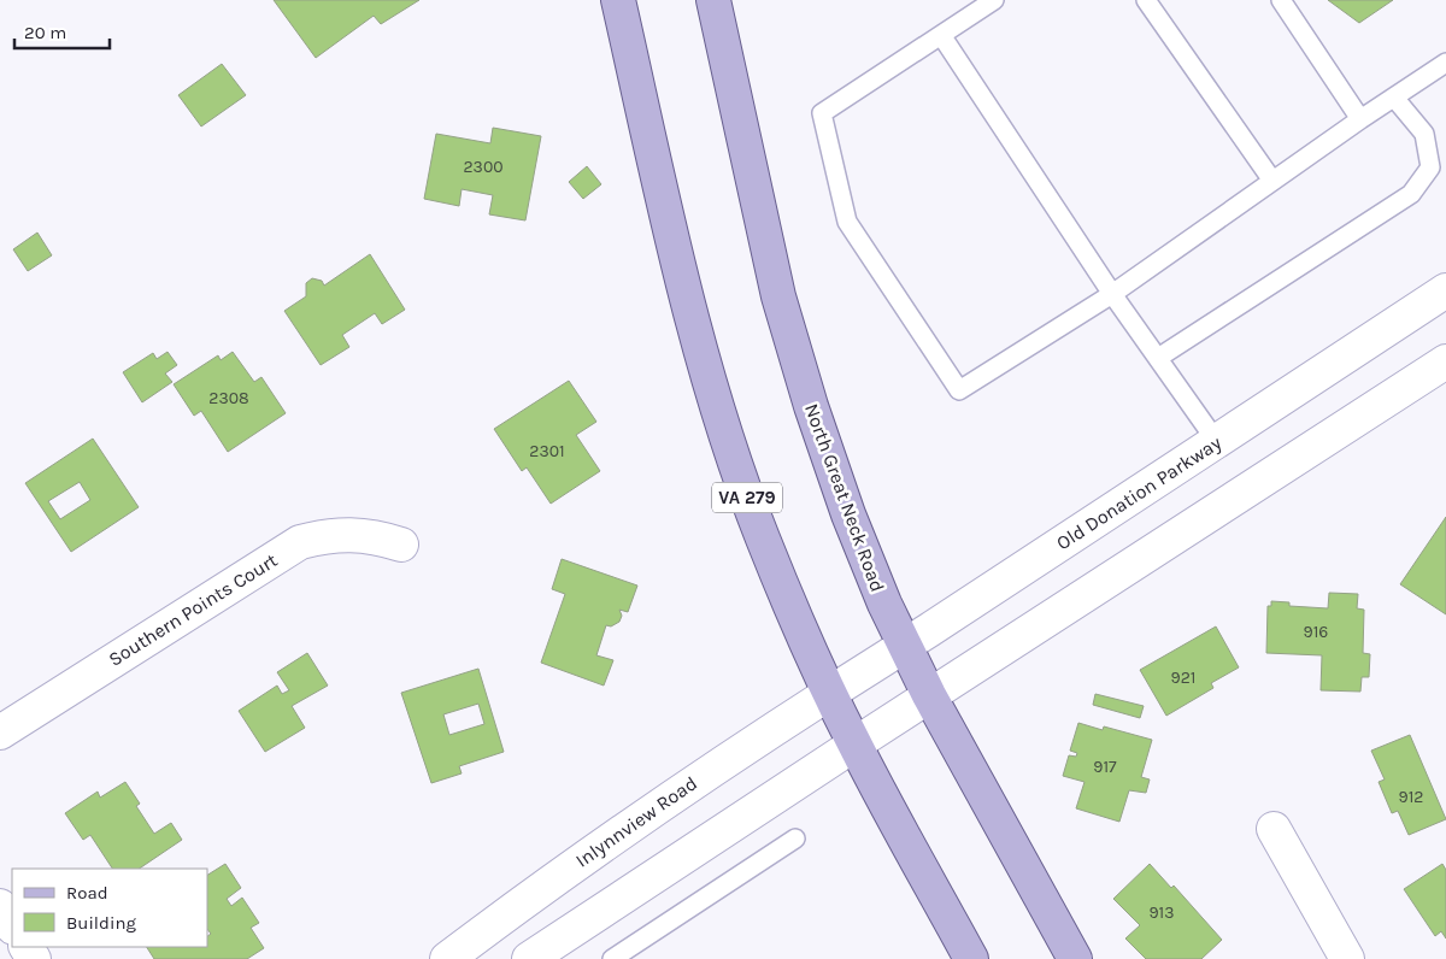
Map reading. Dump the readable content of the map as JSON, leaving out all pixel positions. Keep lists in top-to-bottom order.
{
  "streets": {
    "main road": ["VA 279", "North Great Neck Road"],
    "street": ["Old Donation Parkway", "Southern Points Court", "Inlynnview Road"]
  },
  "crossings": [
    ["Old Donation Parkway", "VA 279"],
    ["Old Donation Parkway", "North Great Neck Road"],
    ["Old Donation Parkway", "Inlynnview Road"],
    ["VA 279", "Inlynnview Road"]
  ],
  "house_numbers": [
    "2300",
    "2308",
    "2301",
    "916",
    "921",
    "917",
    "912",
    "913"
  ],
  "legend": ["Road", "Building"],
  "scale_bar": "20 m"
}
